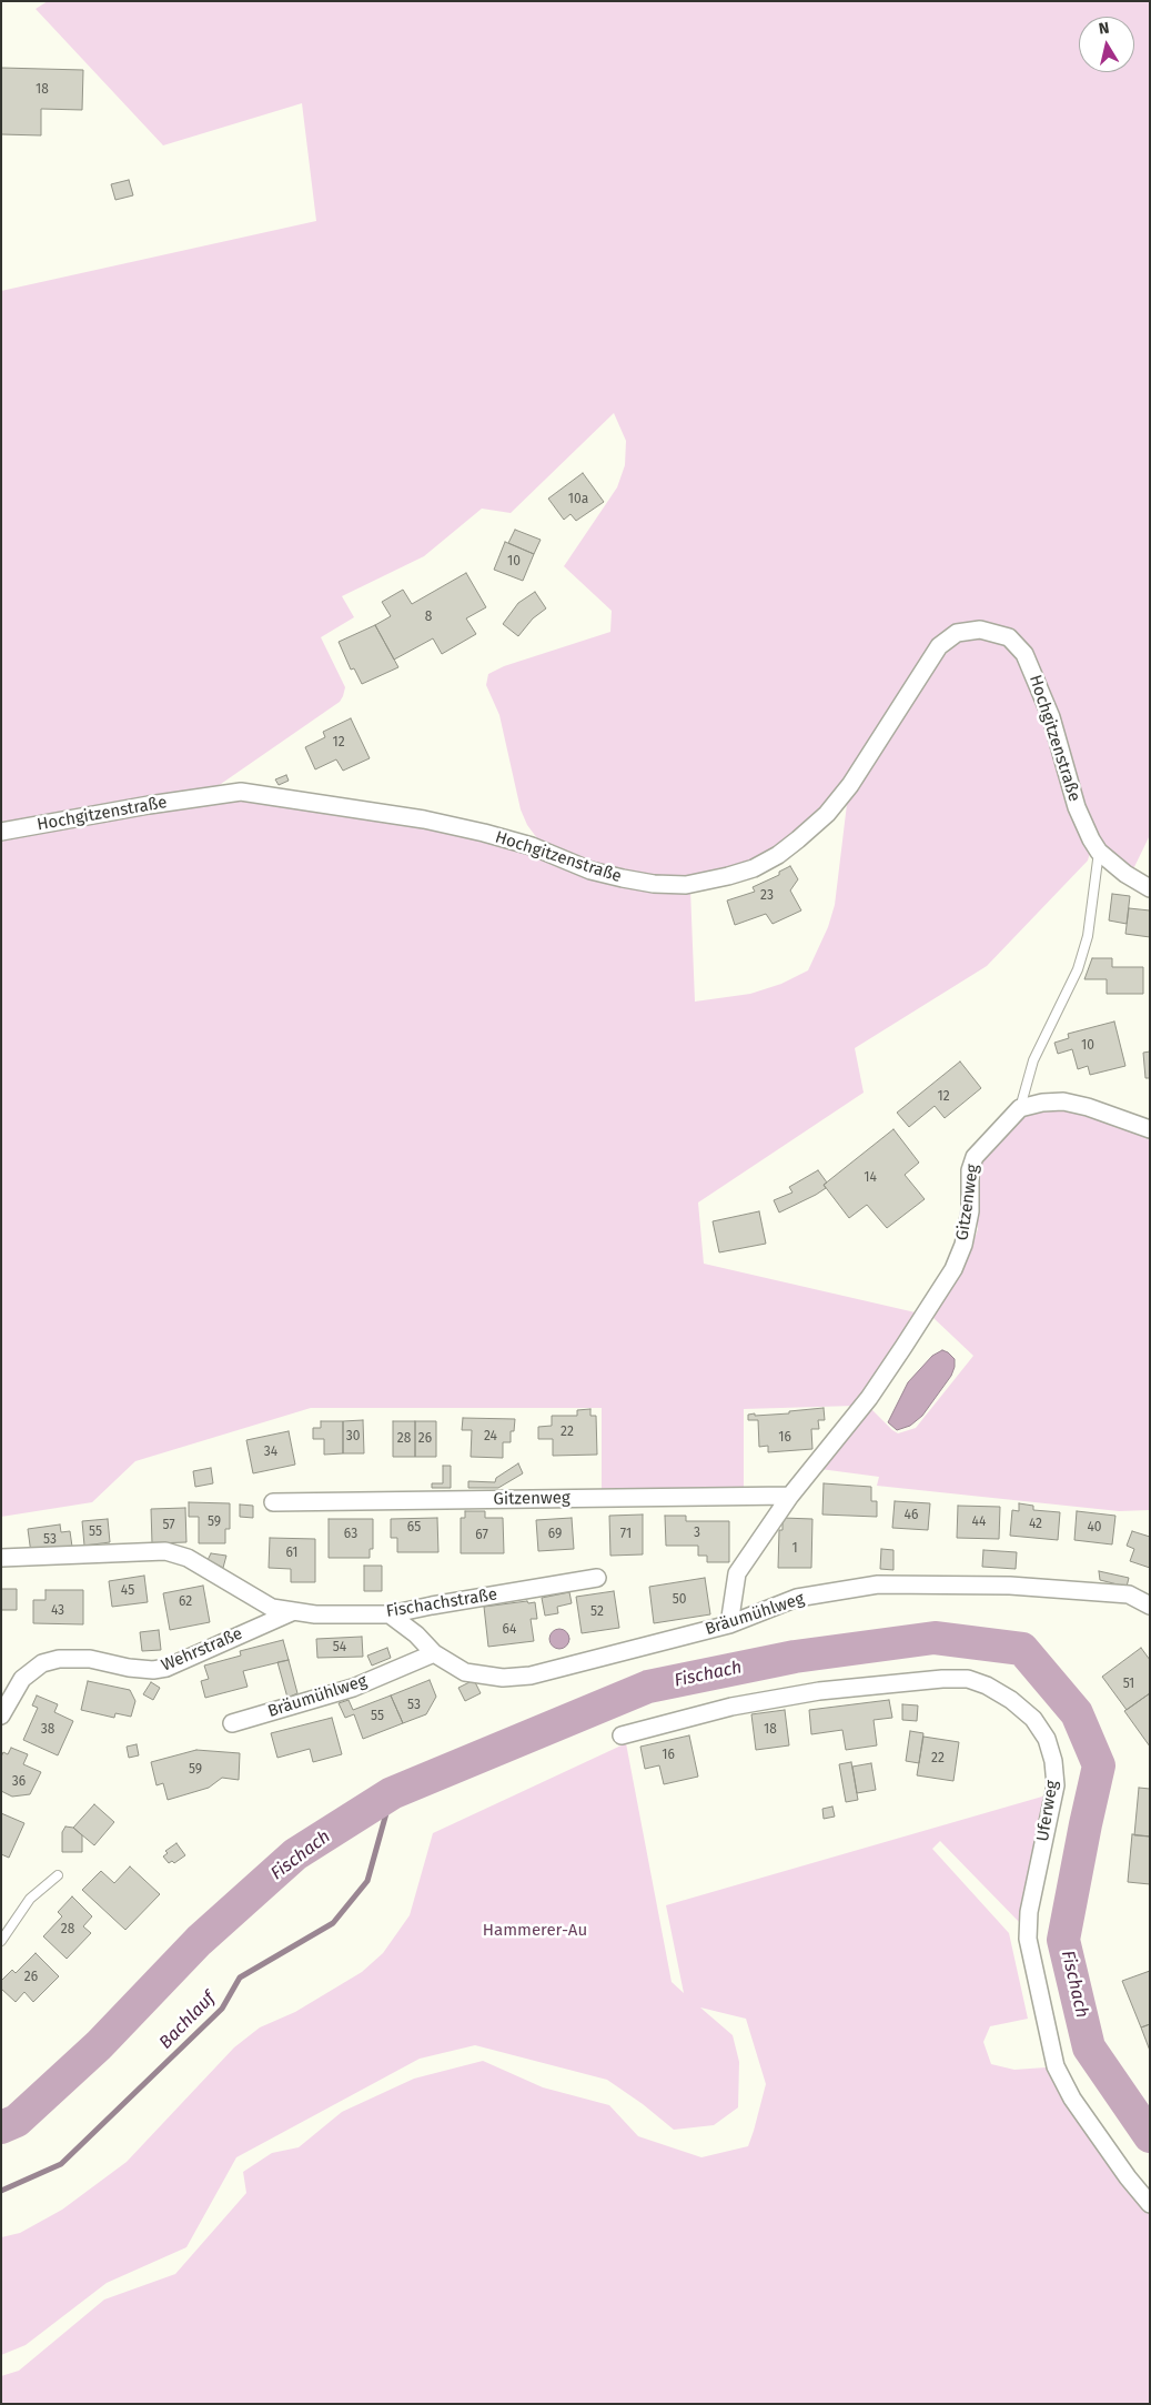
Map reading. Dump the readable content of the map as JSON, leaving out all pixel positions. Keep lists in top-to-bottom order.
{
  "streets": {
    "street": [
      "Hochgitzenstraße",
      "Gitzenweg",
      "Fischachstraße",
      "Bräumühlweg",
      "Wehrstraße",
      "Uferweg"
    ]
  },
  "crossings": [
    ["Gitzenweg", "Bräumühlweg"],
    ["Fischachstraße", "Bräumühlweg"],
    ["Fischachstraße", "Wehrstraße"]
  ],
  "water": ["Fischach", "Bachlauf"],
  "parks": ["Hammerer-Au"],
  "house_numbers": [
    "18",
    "10a",
    "10",
    "8",
    "12",
    "23",
    "10",
    "12",
    "14",
    "22",
    "30",
    "24",
    "16",
    "28",
    "26",
    "34",
    "46",
    "59",
    "44",
    "42",
    "57",
    "65",
    "40",
    "55",
    "3",
    "63",
    "69",
    "71",
    "67",
    "53",
    "1",
    "61",
    "45",
    "50",
    "62",
    "43",
    "52",
    "64",
    "54",
    "51",
    "53",
    "55",
    "38",
    "18",
    "16",
    "22",
    "59",
    "36",
    "28",
    "26"
  ],
  "north": "top"
}
